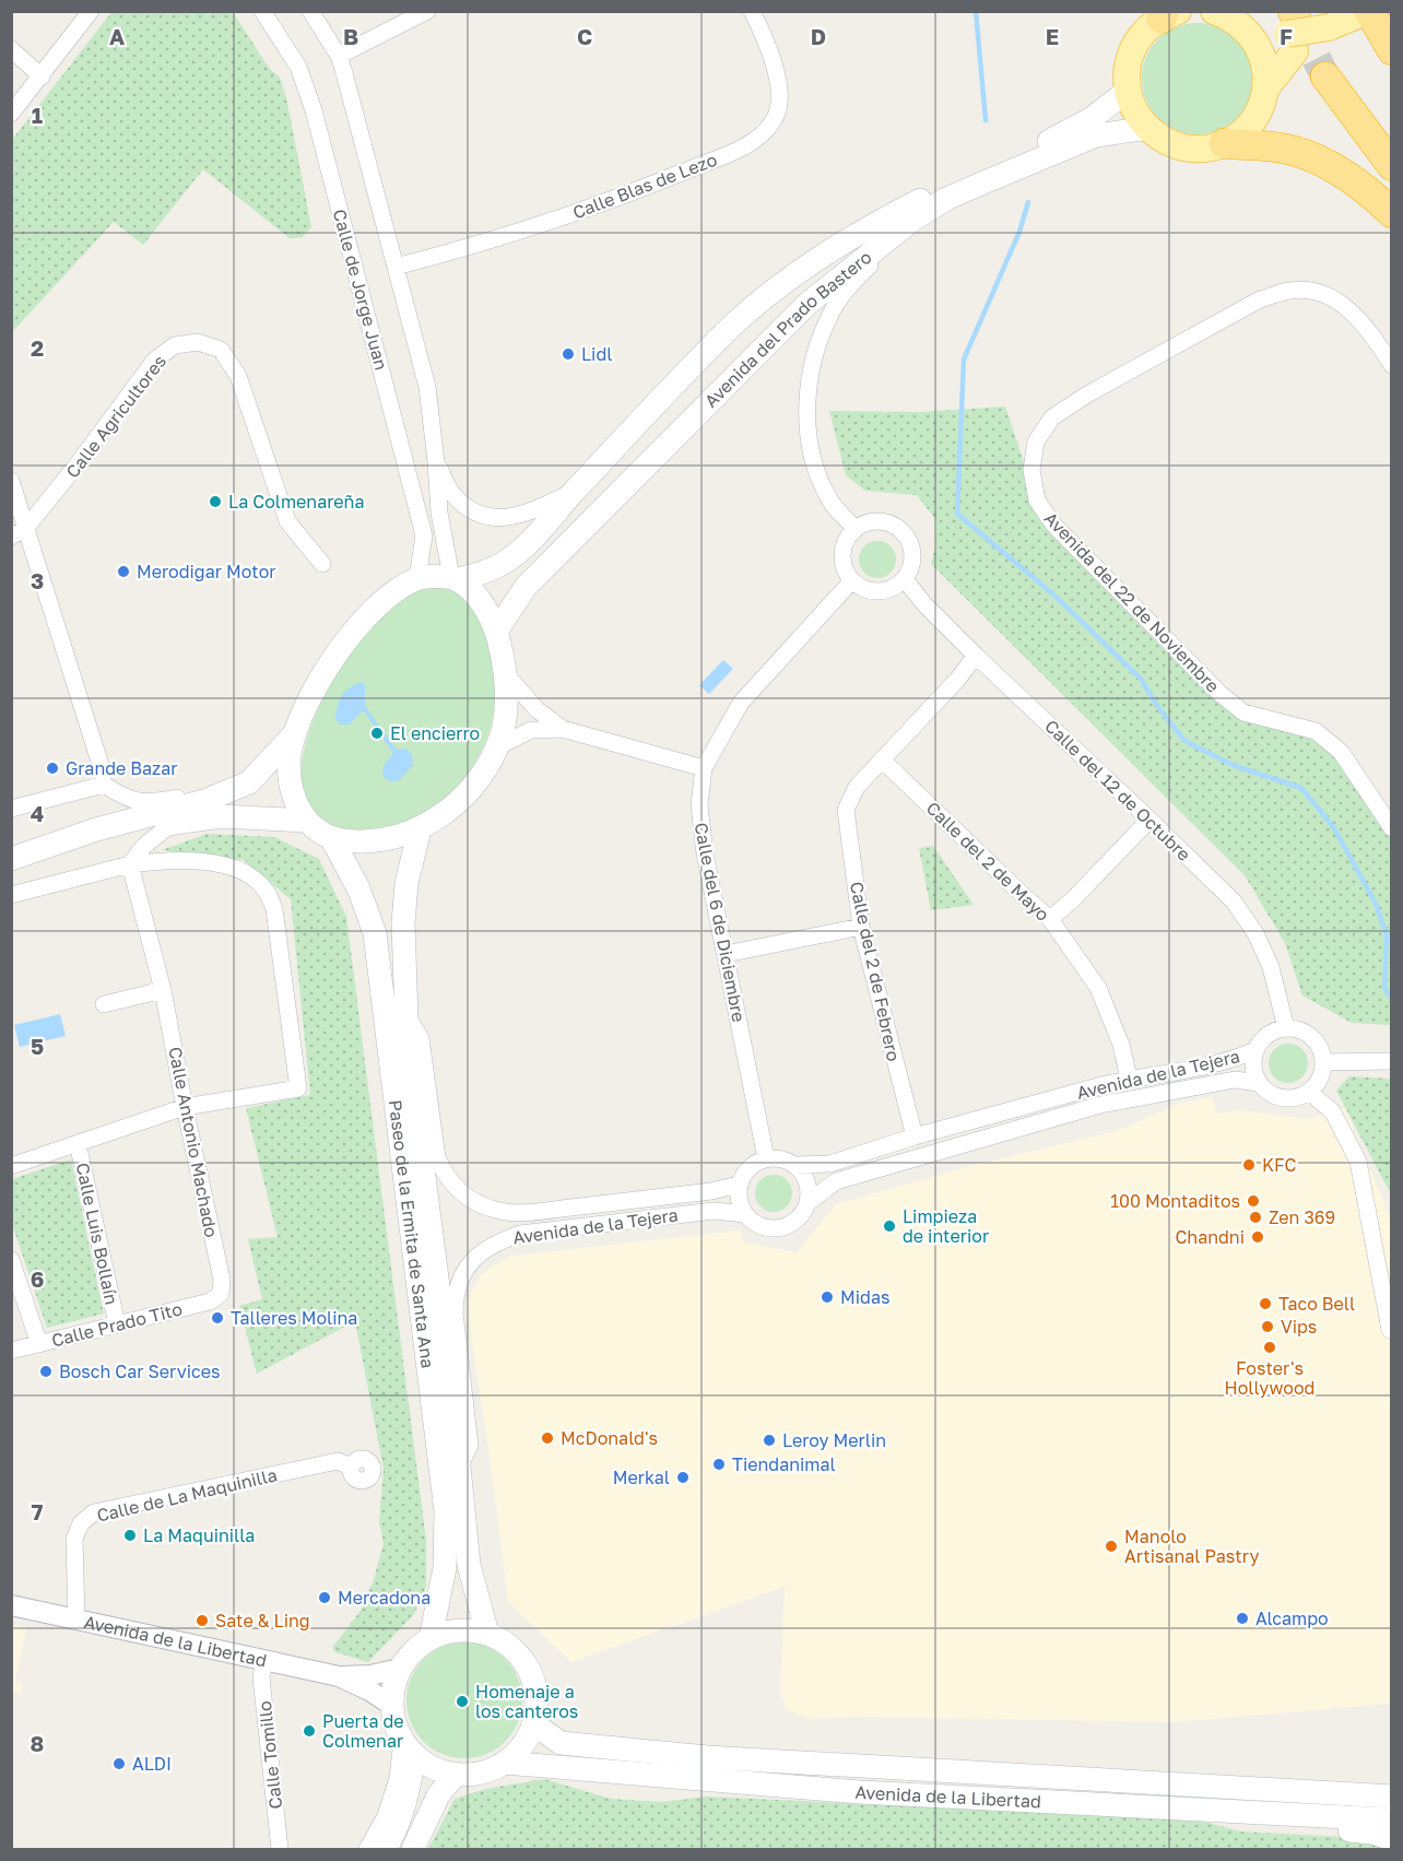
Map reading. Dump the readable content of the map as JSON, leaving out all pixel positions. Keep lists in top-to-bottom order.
{
  "streets": {
    "main road": ["Avenida del Prado Bastero", "Paseo de la Ermita de Santa Ana", "Avenida de la Libertad"],
    "street": [
      "Calle Blas de Lezo",
      "Calle de Jorge Juan",
      "Calle Agricultores",
      "Avenida del 22 de Noviembre",
      "Calle del 12 de Octubre",
      "Calle del 2 de Mayo",
      "Calle del 6 de Diciembre",
      "Calle del 2 de Febrero",
      "Avenida de la Tejera",
      "Calle Antonio Machado",
      "Calle Luis Bollaín",
      "Calle Prado Tito",
      "Calle de La Maquinilla",
      "Calle Tomillo"
    ]
  },
  "crossings": [
    ["Calle de Jorge Juan", "Avenida del Prado Bastero"],
    ["Calle del 12 de Octubre", "Calle del 6 de Diciembre"],
    ["Calle del 12 de Octubre", "Calle del 2 de Febrero"],
    ["Calle del 12 de Octubre", "Avenida de la Tejera"],
    ["Calle del 2 de Mayo", "Calle del 2 de Febrero"],
    ["Calle del 2 de Mayo", "Avenida de la Tejera"],
    ["Calle del 6 de Diciembre", "Avenida de la Tejera"],
    ["Calle del 2 de Febrero", "Avenida de la Tejera"],
    ["Avenida de la Tejera", "Paseo de la Ermita de Santa Ana"],
    ["Calle Antonio Machado", "Calle Prado Tito"],
    ["Calle Luis Bollaín", "Calle Prado Tito"],
    ["Paseo de la Ermita de Santa Ana", "Avenida de la Libertad"],
    ["Calle de La Maquinilla", "Avenida de la Libertad"],
    ["Avenida de la Libertad", "Calle Tomillo"]
  ],
  "places": [
    "Lidl",
    "La Colmenareña",
    "Merodigar Motor",
    "El encierro",
    "Grande Bazar",
    "KFC",
    "100 Montaditos",
    "Zen 369",
    "Limpieza de interior",
    "Chandni",
    "Midas",
    "Taco Bell",
    "Talleres Molina",
    "Vips",
    "Foster's Hollywood",
    "Bosch Car Services",
    "McDonald's",
    "Leroy Merlin",
    "Tiendanimal",
    "Merkal",
    "La Maquinilla",
    "Manolo Artisanal Pastry",
    "Mercadona",
    "Alcampo",
    "Sate & Ling",
    "Homenaje a los canteros",
    "Puerta de Colmenar",
    "ALDI"
  ],
  "grid": {
    "columns": [
      "A",
      "B",
      "C",
      "D",
      "E",
      "F"
    ],
    "rows": [
      "1",
      "2",
      "3",
      "4",
      "5",
      "6",
      "7",
      "8"
    ]
  }
}
